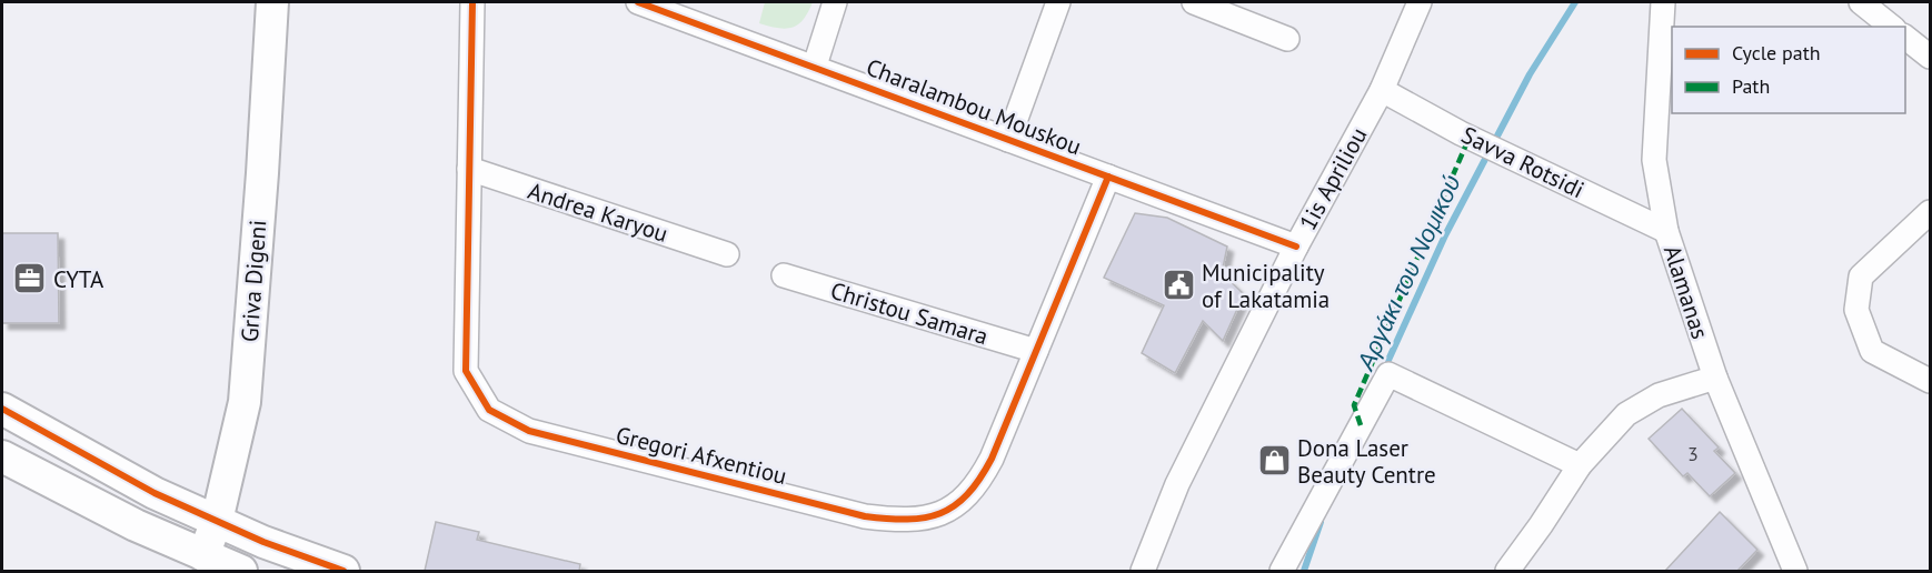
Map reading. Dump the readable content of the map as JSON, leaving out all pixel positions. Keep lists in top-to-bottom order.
{
  "streets": {
    "main road": ["Griva Digeni"],
    "street": [
      "Charalambou Mouskou",
      "Savva Rotsidi",
      "1is Apriliou",
      "Andrea Karyou",
      "Alamanas",
      "Christou Samara",
      "Gregori Afxentiou"
    ]
  },
  "crossings": [
    ["Charalambou Mouskou", "1is Apriliou"],
    ["Charalambou Mouskou", "Gregori Afxentiou"],
    ["Savva Rotsidi", "1is Apriliou"],
    ["Savva Rotsidi", "Alamanas"],
    ["Andrea Karyou", "Gregori Afxentiou"],
    ["Christou Samara", "Gregori Afxentiou"]
  ],
  "water": ["Αργάκι του Νομικού"],
  "places": {
    "office": ["CYTA"],
    "public building": ["Municipality of Lakatamia"],
    "shop": ["Dona Laser Beauty Centre"]
  },
  "house_numbers": ["3"],
  "legend": ["Cycle path", "Path"]
}
